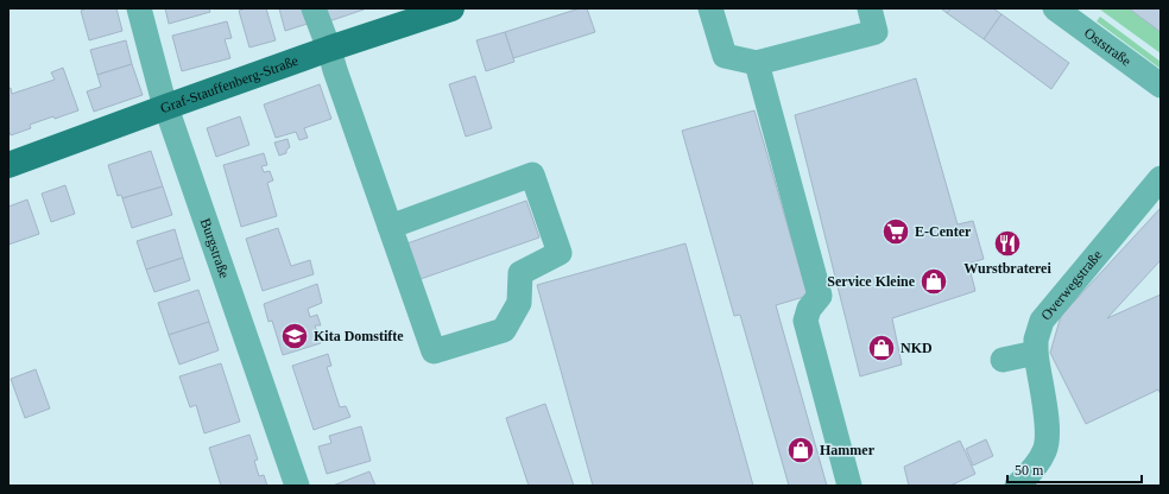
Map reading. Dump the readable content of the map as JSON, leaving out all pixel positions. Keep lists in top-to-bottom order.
{
  "streets": {
    "main road": ["Graf-Stauffenberg-Straße"],
    "street": ["Oststraße", "Burgstraße", "Overwegstraße"]
  },
  "crossings": [
    ["Graf-Stauffenberg-Straße", "Burgstraße"]
  ],
  "places": {
    "supermarket": ["E-Center"],
    "restaurant": ["Wurstbraterei"],
    "shop": ["Service Kleine", "NKD", "Hammer"],
    "school or university": ["Kita Domstifte"]
  },
  "scale_bar": "50 m"
}
